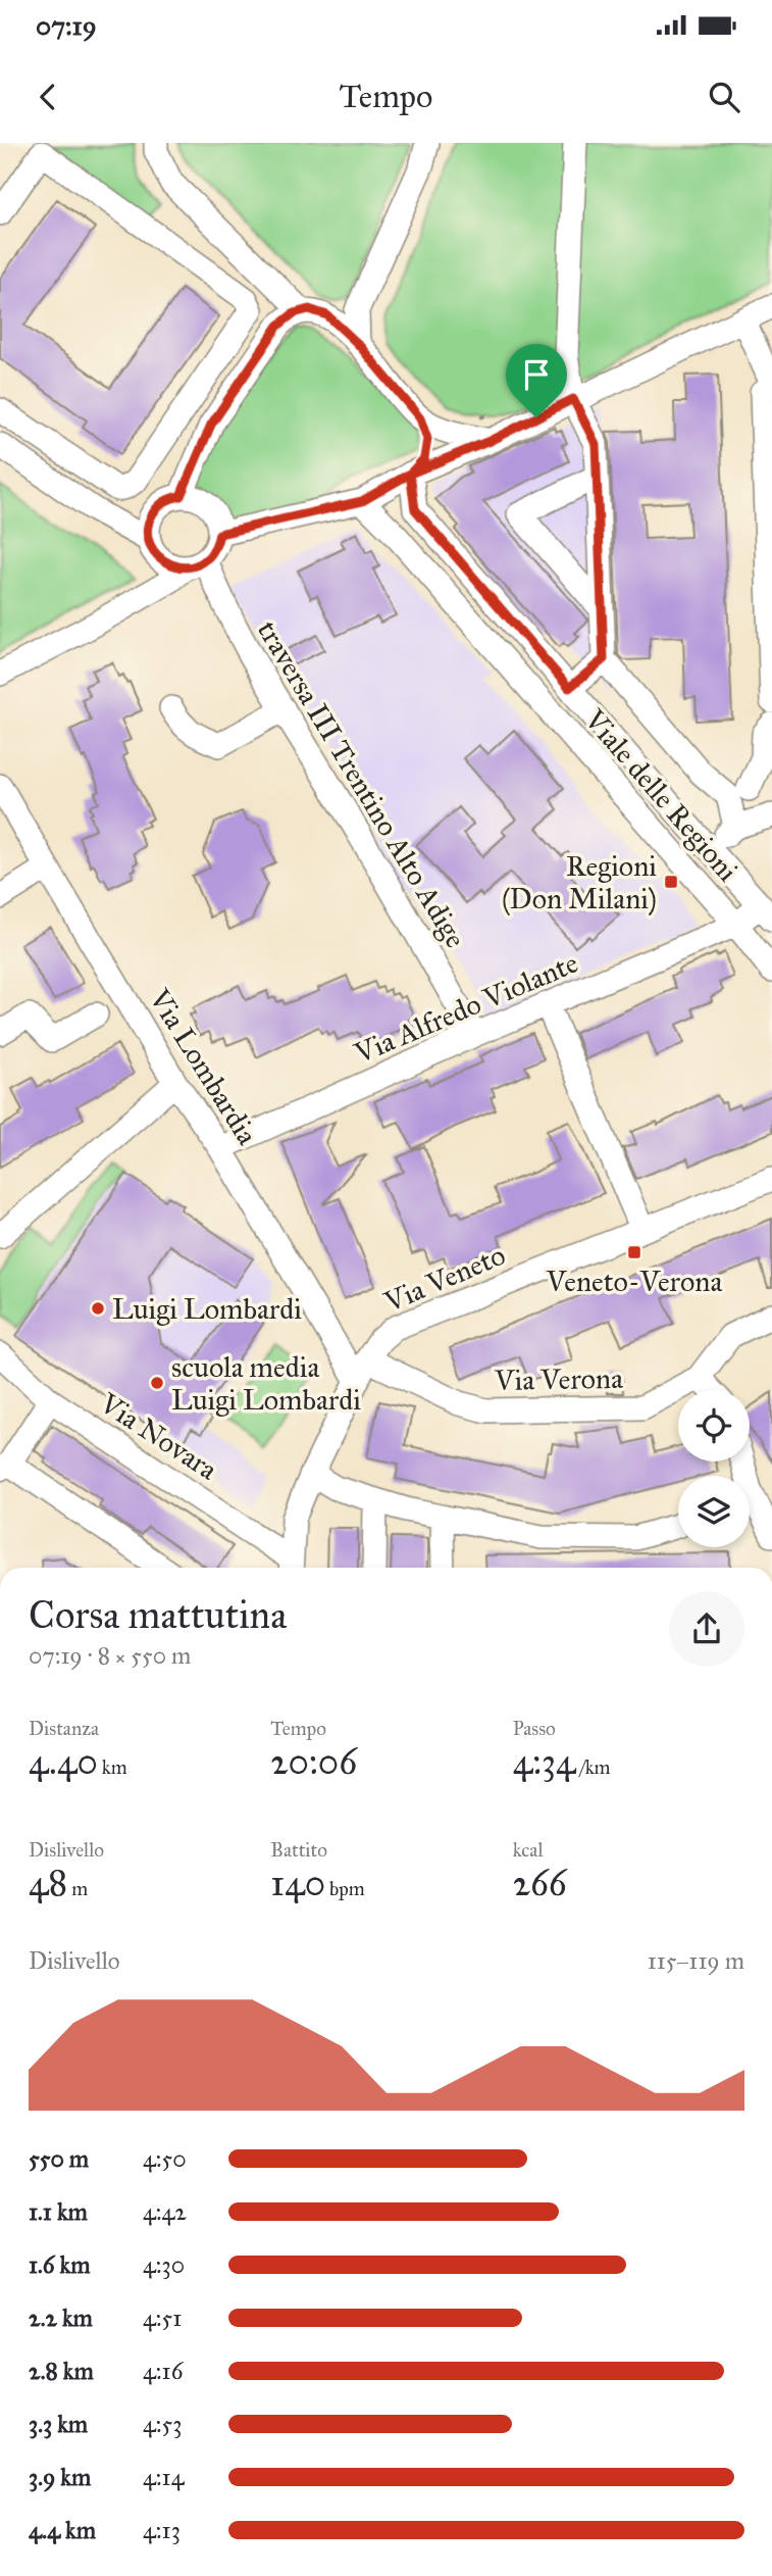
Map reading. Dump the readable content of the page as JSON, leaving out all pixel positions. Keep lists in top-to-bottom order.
{
  "streets": {
    "street": [
      "traversa III Trentino Alto Adige",
      "Viale delle Regioni",
      "Via Alfredo Violante",
      "Via Lombardia",
      "Via Veneto",
      "Via Verona",
      "Via Novara"
    ]
  },
  "crossings": [
    ["traversa III Trentino Alto Adige", "Via Alfredo Violante"],
    ["Viale delle Regioni", "Via Alfredo Violante"],
    ["Via Alfredo Violante", "Via Lombardia"],
    ["Via Lombardia", "Via Veneto"],
    ["Via Lombardia", "Via Verona"],
    ["Via Veneto", "Via Verona"],
    ["Via Veneto", "Via Novara"]
  ],
  "places": {
    "transit": ["Regioni (Don Milani)", "Veneto-Verona"],
    "other": ["Luigi Lombardi", "scuola media Luigi Lombardi"]
  },
  "page": {
    "status": "07:19",
    "header": "Tempo",
    "heading": ["Corsa mattutina", "07:19 · 8 × 550 m"],
    "stats": [
      ["Distanza", "4.40 km"],
      ["Tempo", "20:06"],
      ["Passo", "4:34 /km"],
      ["Dislivello", "48 m"],
      ["Battito", "140 bpm"],
      ["kcal", "266"]
    ],
    "chart": ["Dislivello", "115–119 m"],
    "list": [
      {
        "name": "550 m",
        "note": "4:50"
      },
      {
        "name": "1.1 km",
        "note": "4:42"
      },
      {
        "name": "1.6 km",
        "note": "4:30"
      },
      {
        "name": "2.2 km",
        "note": "4:51"
      },
      {
        "name": "2.8 km",
        "note": "4:16"
      },
      {
        "name": "3.3 km",
        "note": "4:53"
      },
      {
        "name": "3.9 km",
        "note": "4:14"
      },
      {
        "name": "4.4 km",
        "note": "4:13"
      }
    ]
  }
}
